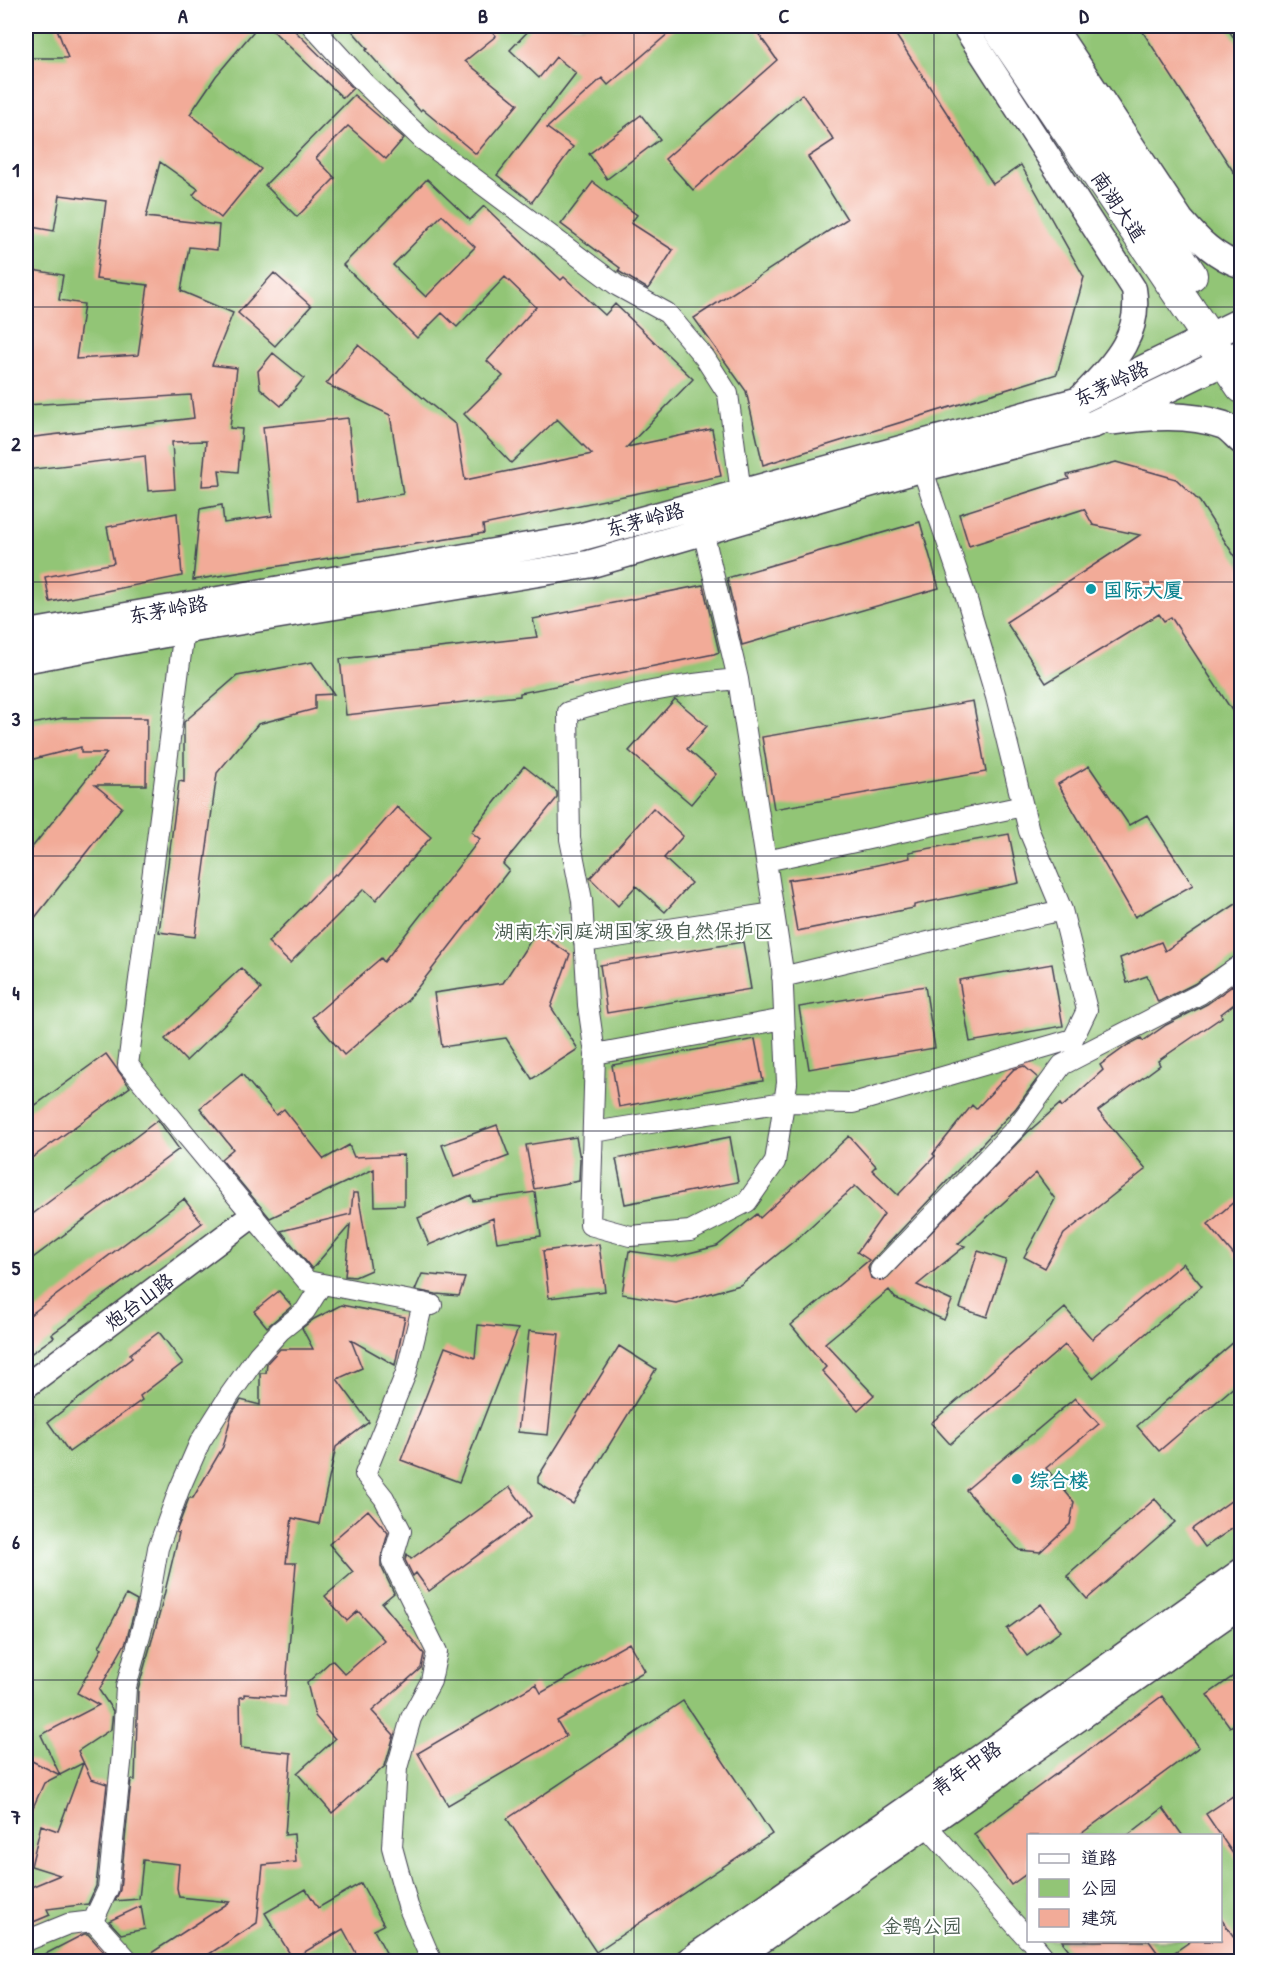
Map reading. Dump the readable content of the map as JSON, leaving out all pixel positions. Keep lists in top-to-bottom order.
{
  "streets": {
    "main road": ["南湖大道", "东茅岭路", "青年中路"],
    "street": ["炮台山路"]
  },
  "crossings": [
    ["南湖大道", "东茅岭路"]
  ],
  "parks": ["湖南东洞庭湖国家级自然保护区", "金鹗公园"],
  "places": ["国际大厦", "综合楼"],
  "legend": ["道路", "公园", "建筑"],
  "grid": {
    "columns": [
      "A",
      "B",
      "C",
      "D"
    ],
    "rows": [
      "1",
      "2",
      "3",
      "4",
      "5",
      "6",
      "7"
    ]
  }
}
